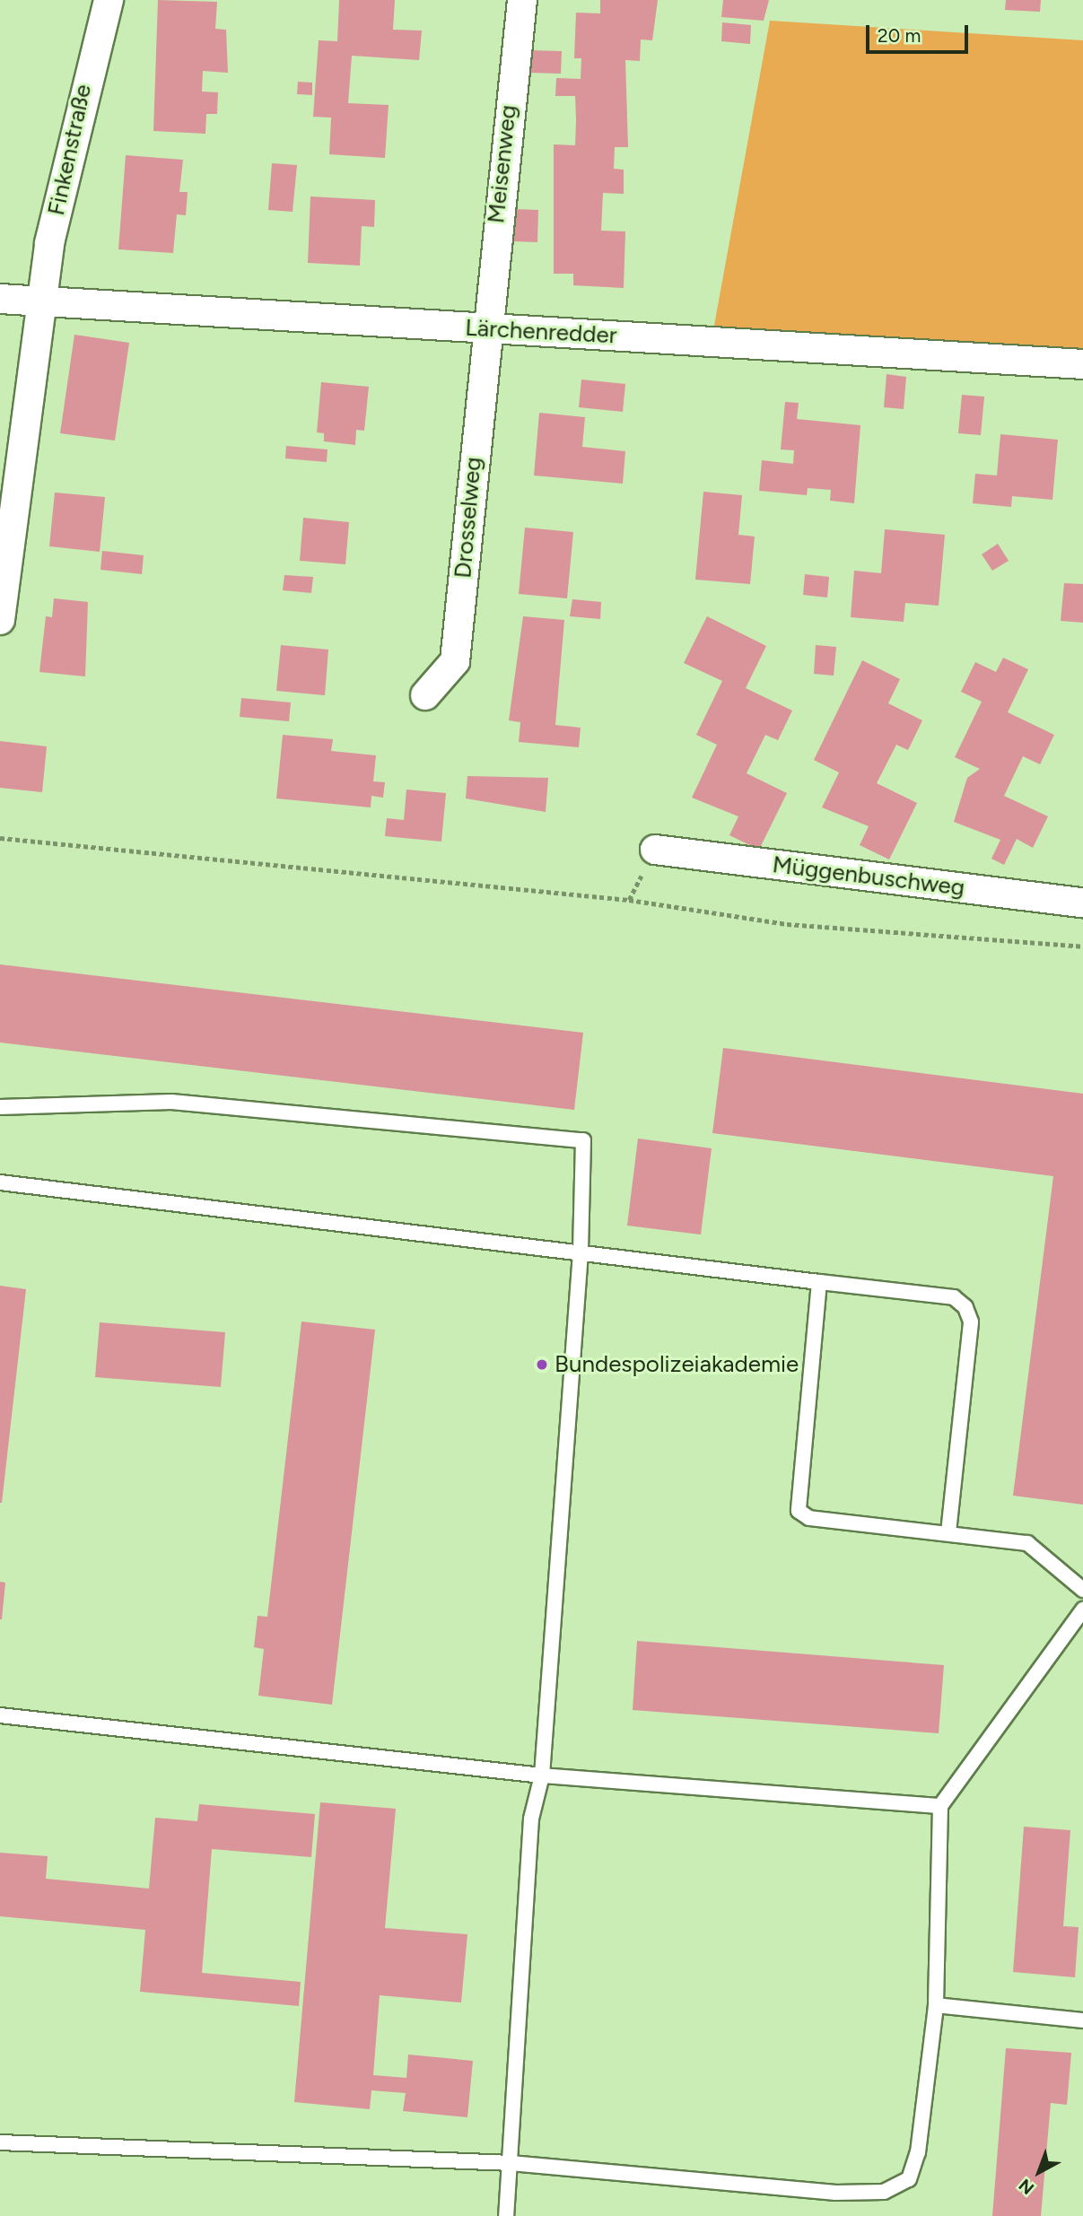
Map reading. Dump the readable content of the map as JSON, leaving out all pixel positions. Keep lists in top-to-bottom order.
{
  "streets": {
    "street": [
      "Finkenstraße",
      "Meisenweg",
      "Lärchenredder",
      "Drosselweg",
      "Müggenbuschweg"
    ]
  },
  "crossings": [
    ["Finkenstraße", "Lärchenredder"],
    ["Meisenweg", "Lärchenredder"],
    ["Meisenweg", "Drosselweg"],
    ["Lärchenredder", "Drosselweg"]
  ],
  "places": ["Bundespolizeiakademie"],
  "scale_bar": "20 m",
  "north": "bottom left"
}
